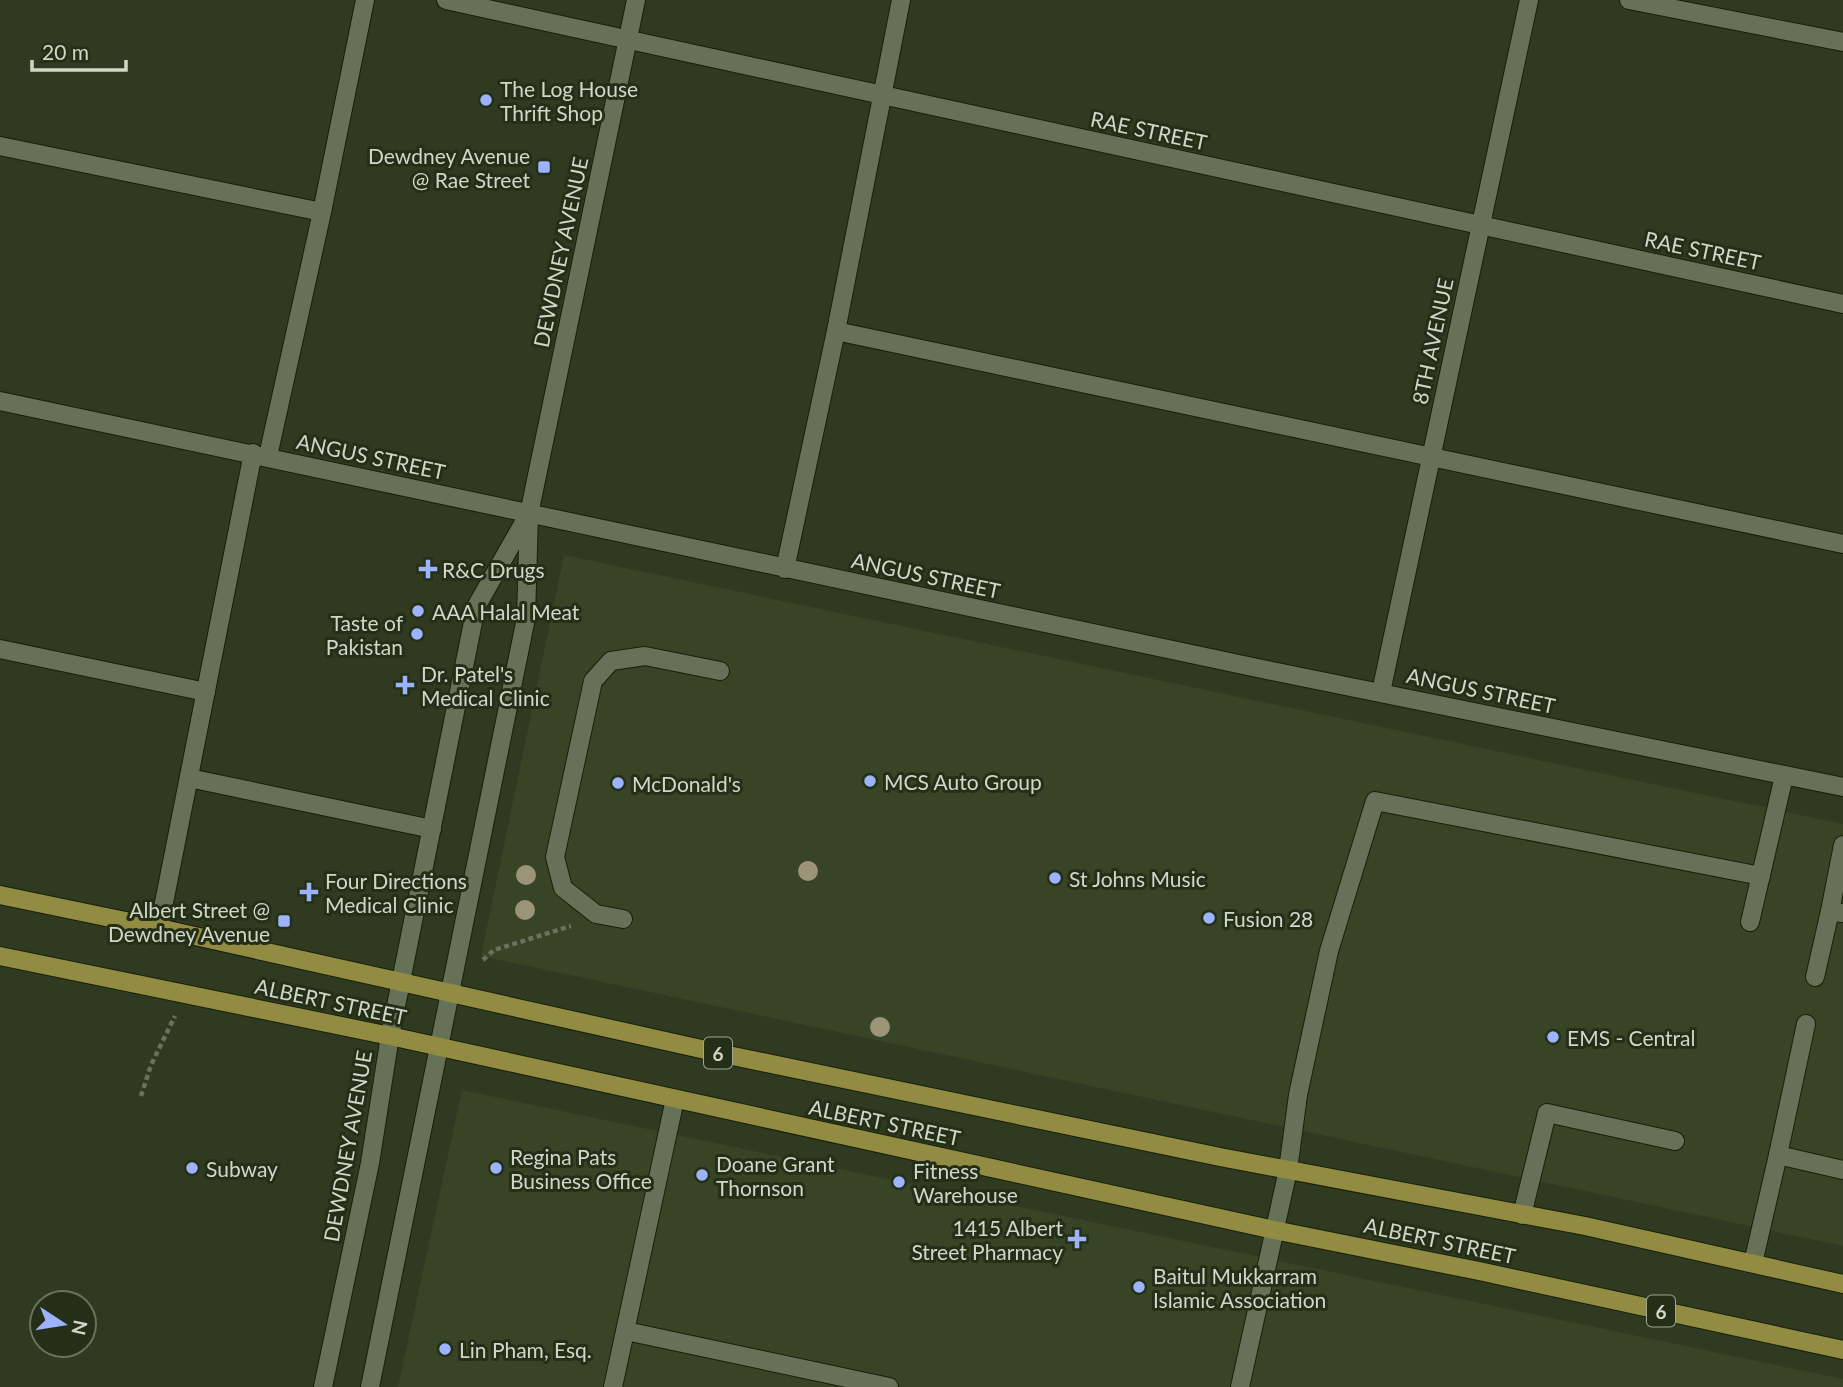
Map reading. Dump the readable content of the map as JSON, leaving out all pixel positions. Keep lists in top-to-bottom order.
{
  "streets": {
    "main road": ["ALBERT STREET", "6"],
    "street": [
      "RAE STREET",
      "DEWDNEY AVENUE",
      "8TH AVENUE",
      "ANGUS STREET"
    ]
  },
  "crossings": [
    ["RAE STREET", "DEWDNEY AVENUE"],
    ["RAE STREET", "8TH AVENUE"],
    ["DEWDNEY AVENUE", "ANGUS STREET"],
    ["DEWDNEY AVENUE", "ALBERT STREET"],
    ["8TH AVENUE", "ANGUS STREET"]
  ],
  "places": {
    "other": [
      "The Log House Thrift Shop",
      "AAA Halal Meat",
      "Taste of Pakistan",
      "MCS Auto Group",
      "McDonald's",
      "St Johns Music",
      "Fusion 28",
      "EMS - Central",
      "Subway",
      "Regina Pats Business Office",
      "Doane Grant Thornson",
      "Fitness Warehouse",
      "Baitul Mukkarram Islamic Association",
      "Lin Pham, Esq."
    ],
    "transit": ["Dewdney Avenue @ Rae Street", "Albert Street @ Dewdney Avenue"],
    "health": [
      "R&C Drugs",
      "Dr. Patel's Medical Clinic",
      "Four Directions Medical Clinic",
      "1415 Albert Street Pharmacy"
    ]
  },
  "scale_bar": "20 m",
  "north": "right"
}
